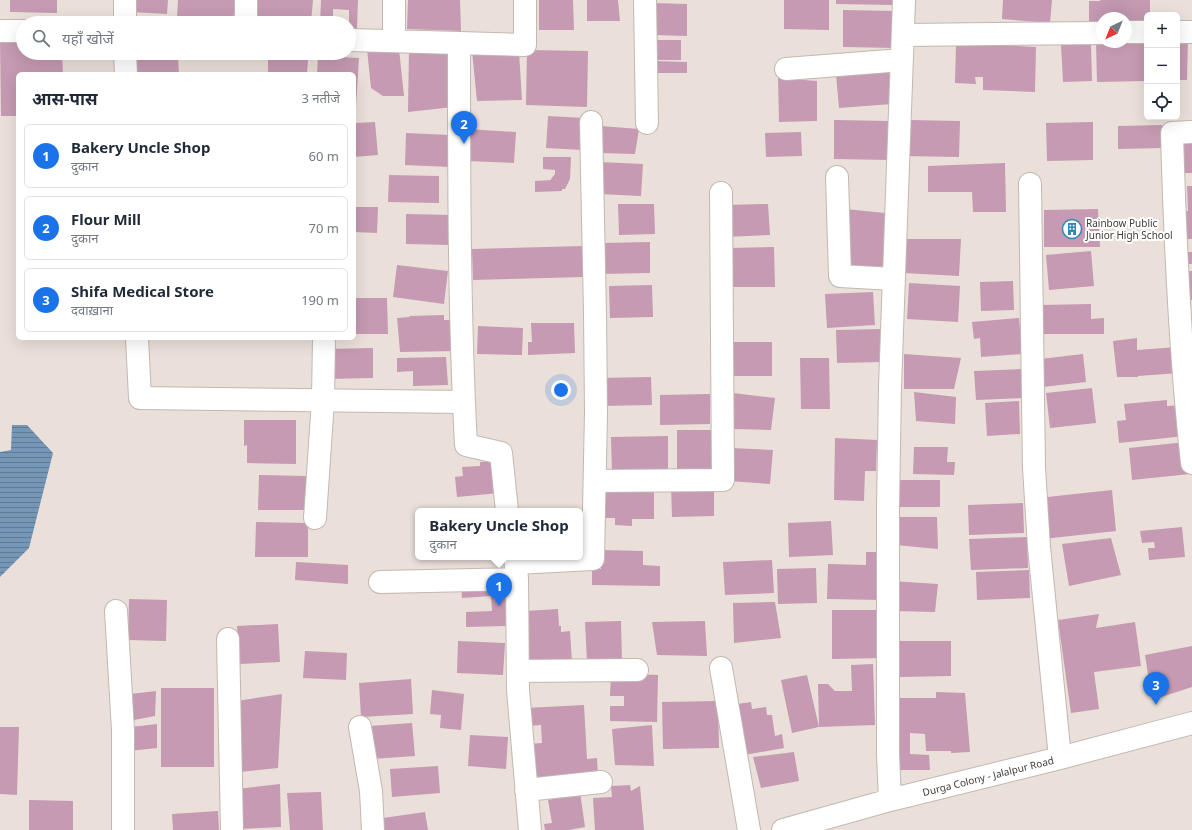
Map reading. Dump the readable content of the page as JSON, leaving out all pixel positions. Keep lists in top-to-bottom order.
{
  "streets": {
    "street": ["Durga Colony - Jalalpur Road"]
  },
  "places": {
    "building": ["Rainbow Public Junior High School"]
  },
  "north": "bottom left",
  "page": {
    "map_buttons": ["+", "−"],
    "search": "यहाँ खोजें",
    "heading": ["आस-पास", "3 नतीजे"],
    "pins": ["2", "1", "3"],
    "list": [
      {
        "mark": "1",
        "name": "Bakery Uncle Shop",
        "note": "दुकान",
        "value": "60 m"
      },
      {
        "mark": "2",
        "name": "Flour Mill",
        "note": "दुकान",
        "value": "70 m"
      },
      {
        "mark": "3",
        "name": "Shifa Medical Store",
        "note": "दवाख़ाना",
        "value": "190 m"
      }
    ],
    "popup": ["Bakery Uncle Shop", "दुकान"]
  }
}
